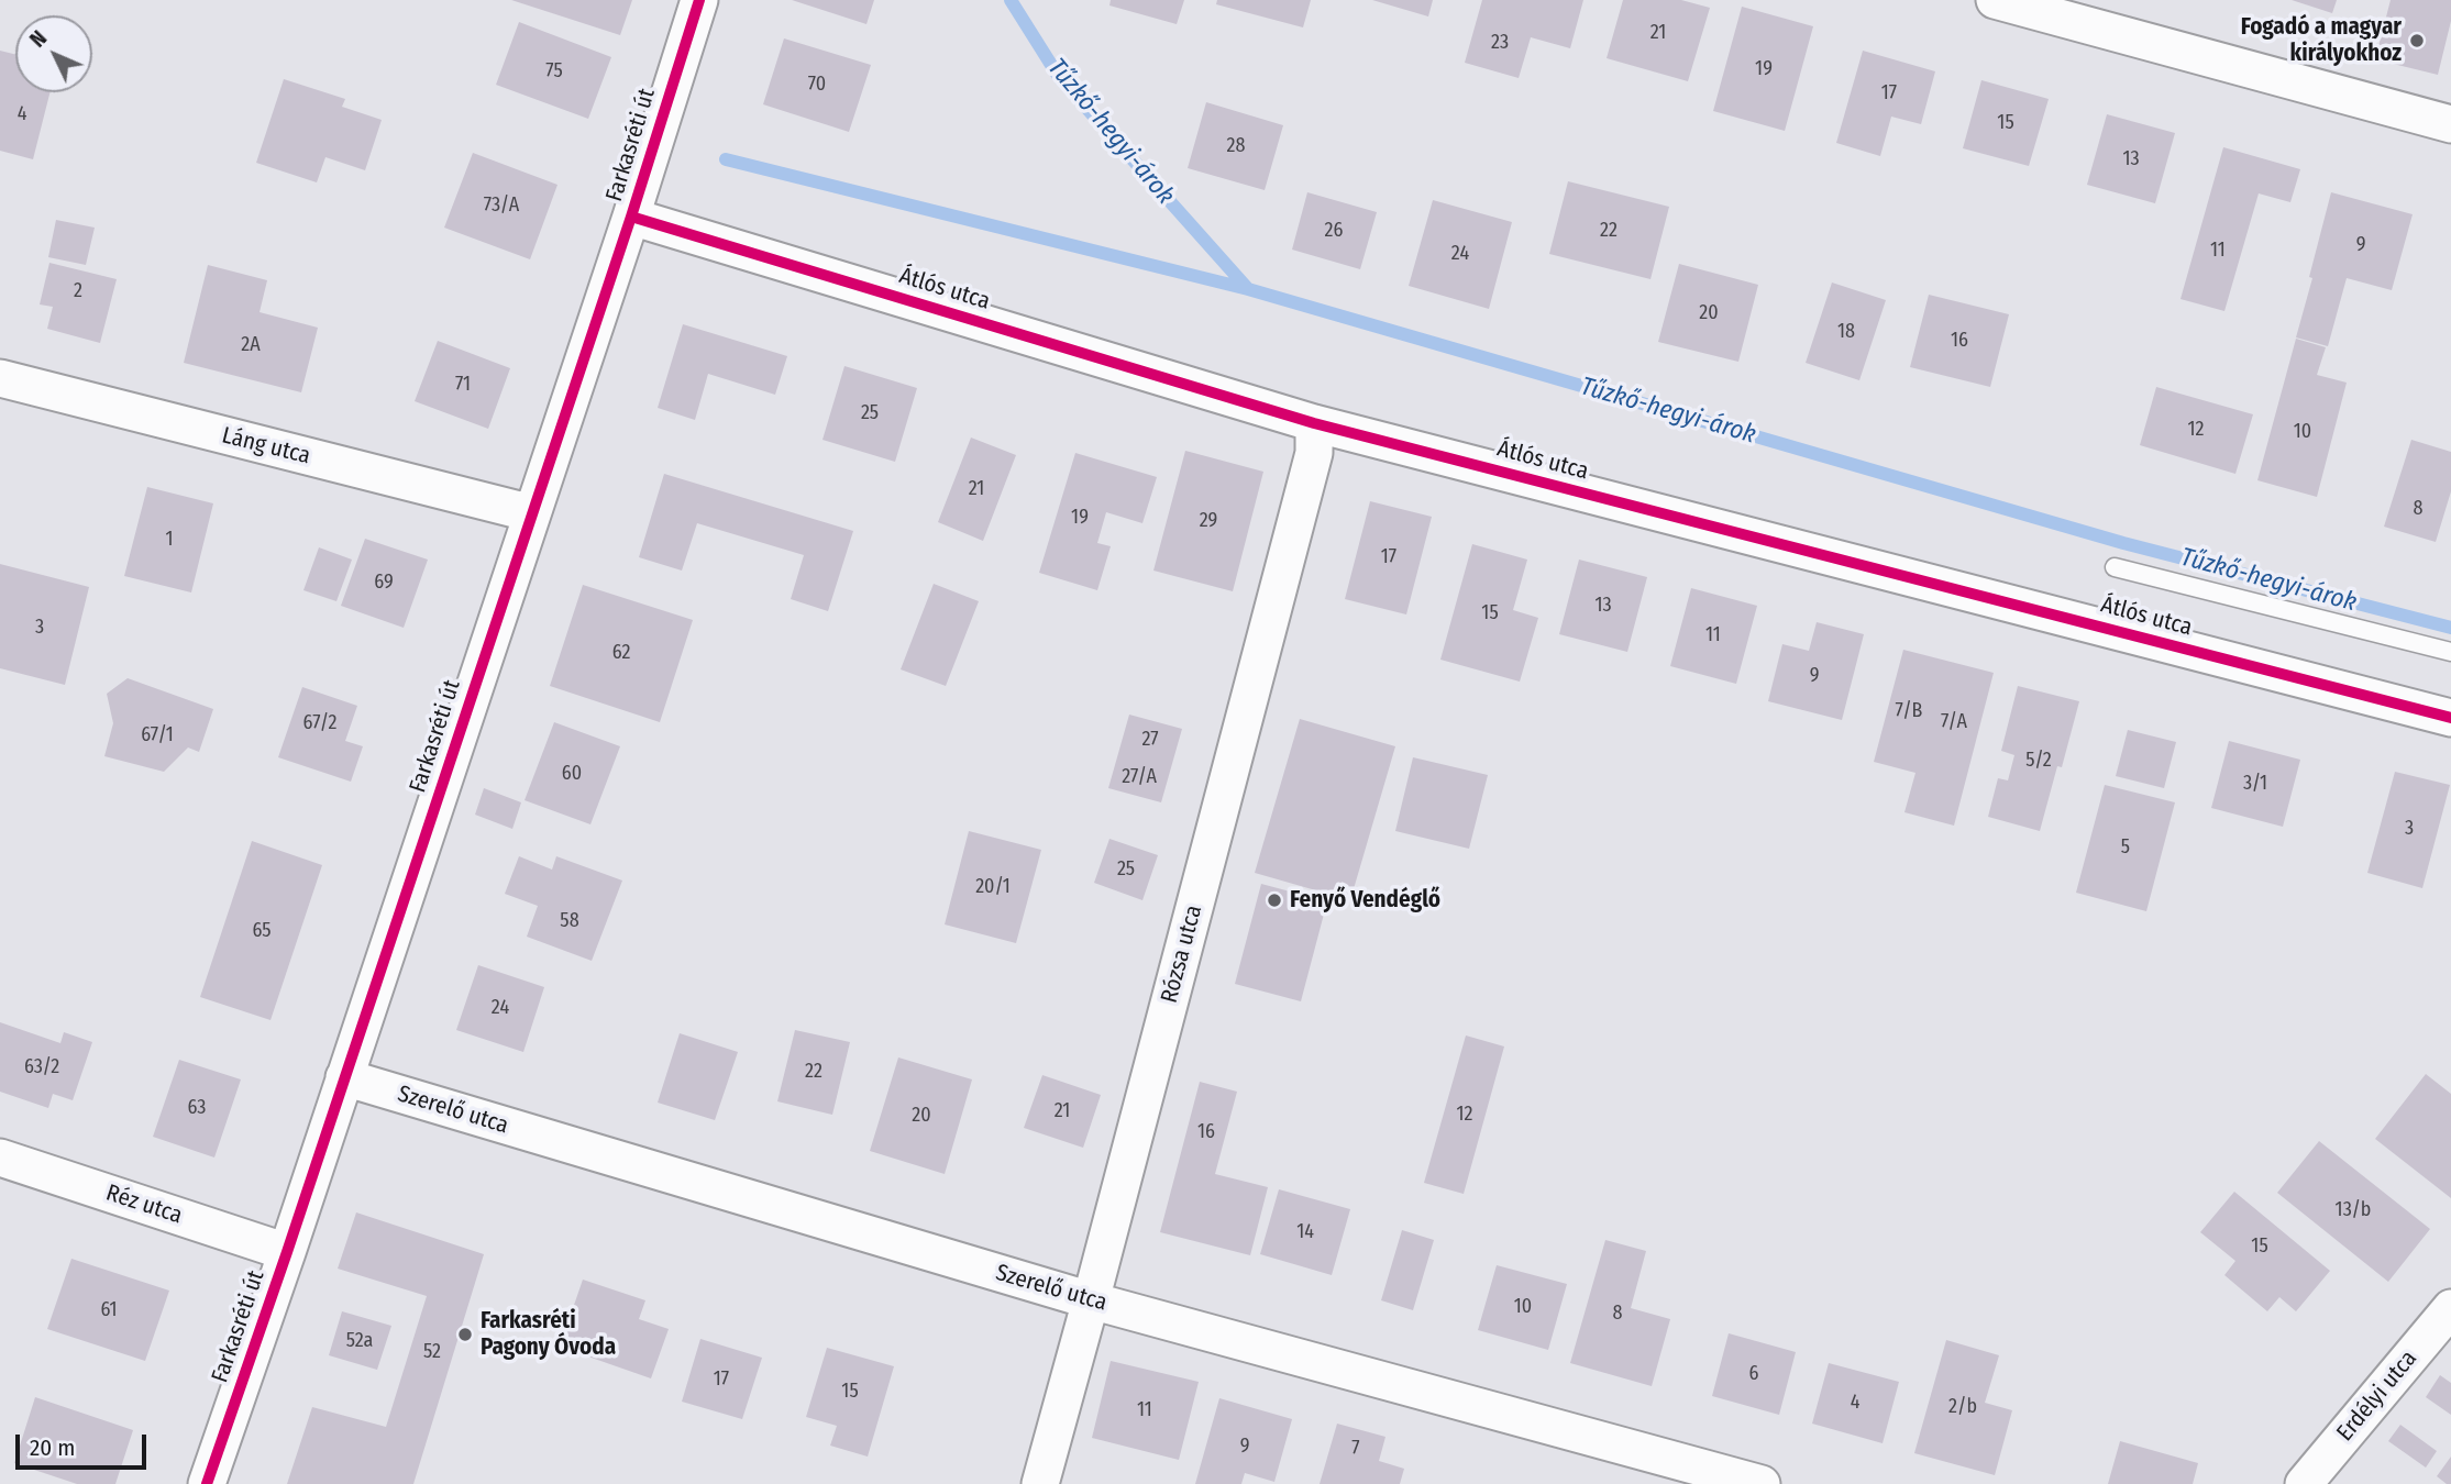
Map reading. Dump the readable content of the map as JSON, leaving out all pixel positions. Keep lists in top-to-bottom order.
{
  "streets": {
    "street": [
      "Farkasréti út",
      "Átlós utca",
      "Láng utca",
      "Rózsa utca",
      "Szerelő utca",
      "Réz utca",
      "Erdélyi utca"
    ]
  },
  "crossings": [
    ["Farkasréti út", "Átlós utca"],
    ["Farkasréti út", "Láng utca"],
    ["Farkasréti út", "Szerelő utca"],
    ["Farkasréti út", "Réz utca"],
    ["Átlós utca", "Rózsa utca"],
    ["Rózsa utca", "Szerelő utca"]
  ],
  "water": ["Tűzkő-hegyi-árok"],
  "places": ["Fogadó a magyar királyokhoz", "Fenyő Vendéglő", "Farkasréti Pagony Óvoda"],
  "house_numbers": [
    "21",
    "23",
    "19",
    "75",
    "70",
    "17",
    "4",
    "15",
    "28",
    "13",
    "73/A",
    "26",
    "22",
    "9",
    "11",
    "24",
    "2",
    "20",
    "18",
    "16",
    "2A",
    "71",
    "25",
    "12",
    "10",
    "21",
    "8",
    "19",
    "29",
    "1",
    "17",
    "69",
    "13",
    "15",
    "3",
    "11",
    "62",
    "9",
    "7/B",
    "7/A",
    "67/2",
    "67/1",
    "27",
    "5/2",
    "60",
    "27/A",
    "3/1",
    "3",
    "5",
    "25",
    "20/1",
    "58",
    "65",
    "24",
    "63/2",
    "22",
    "63",
    "21",
    "12",
    "20",
    "16",
    "13/b",
    "14",
    "15",
    "10",
    "61",
    "8",
    "52a",
    "52",
    "6",
    "17",
    "15",
    "4",
    "2/b",
    "11",
    "9",
    "7"
  ],
  "scale_bar": "20 m",
  "north": "top left"
}
